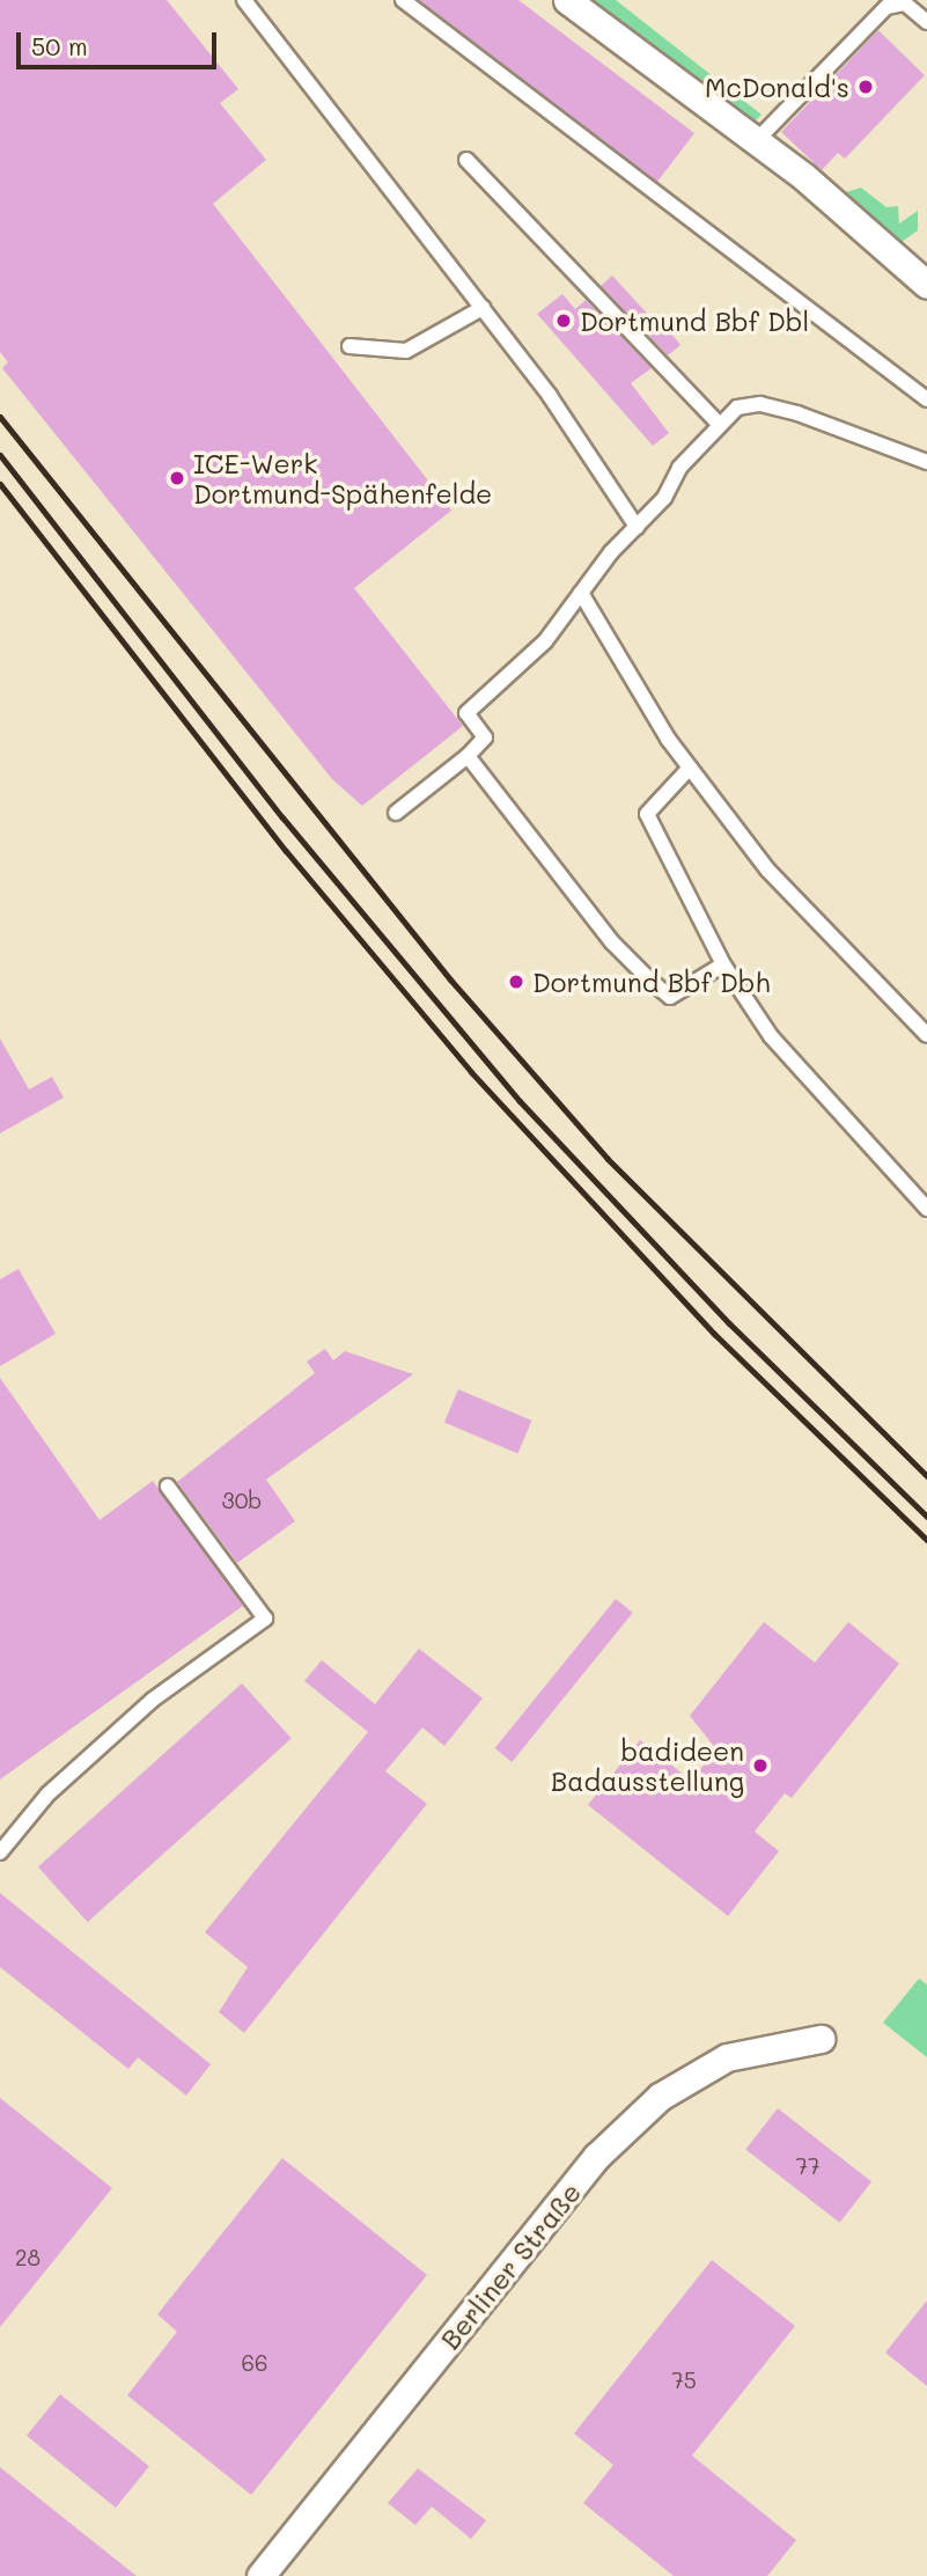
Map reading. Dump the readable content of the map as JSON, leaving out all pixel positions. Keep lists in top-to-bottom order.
{
  "streets": {
    "street": ["Berliner Straße"]
  },
  "places": [
    "McDonald's",
    "Dortmund Bbf Dbl",
    "ICE-Werk Dortmund-Spähenfelde",
    "Dortmund Bbf Dbh",
    "badideen Badausstellung"
  ],
  "house_numbers": [
    "30b",
    "77",
    "28",
    "66",
    "75"
  ],
  "scale_bar": "50 m"
}
